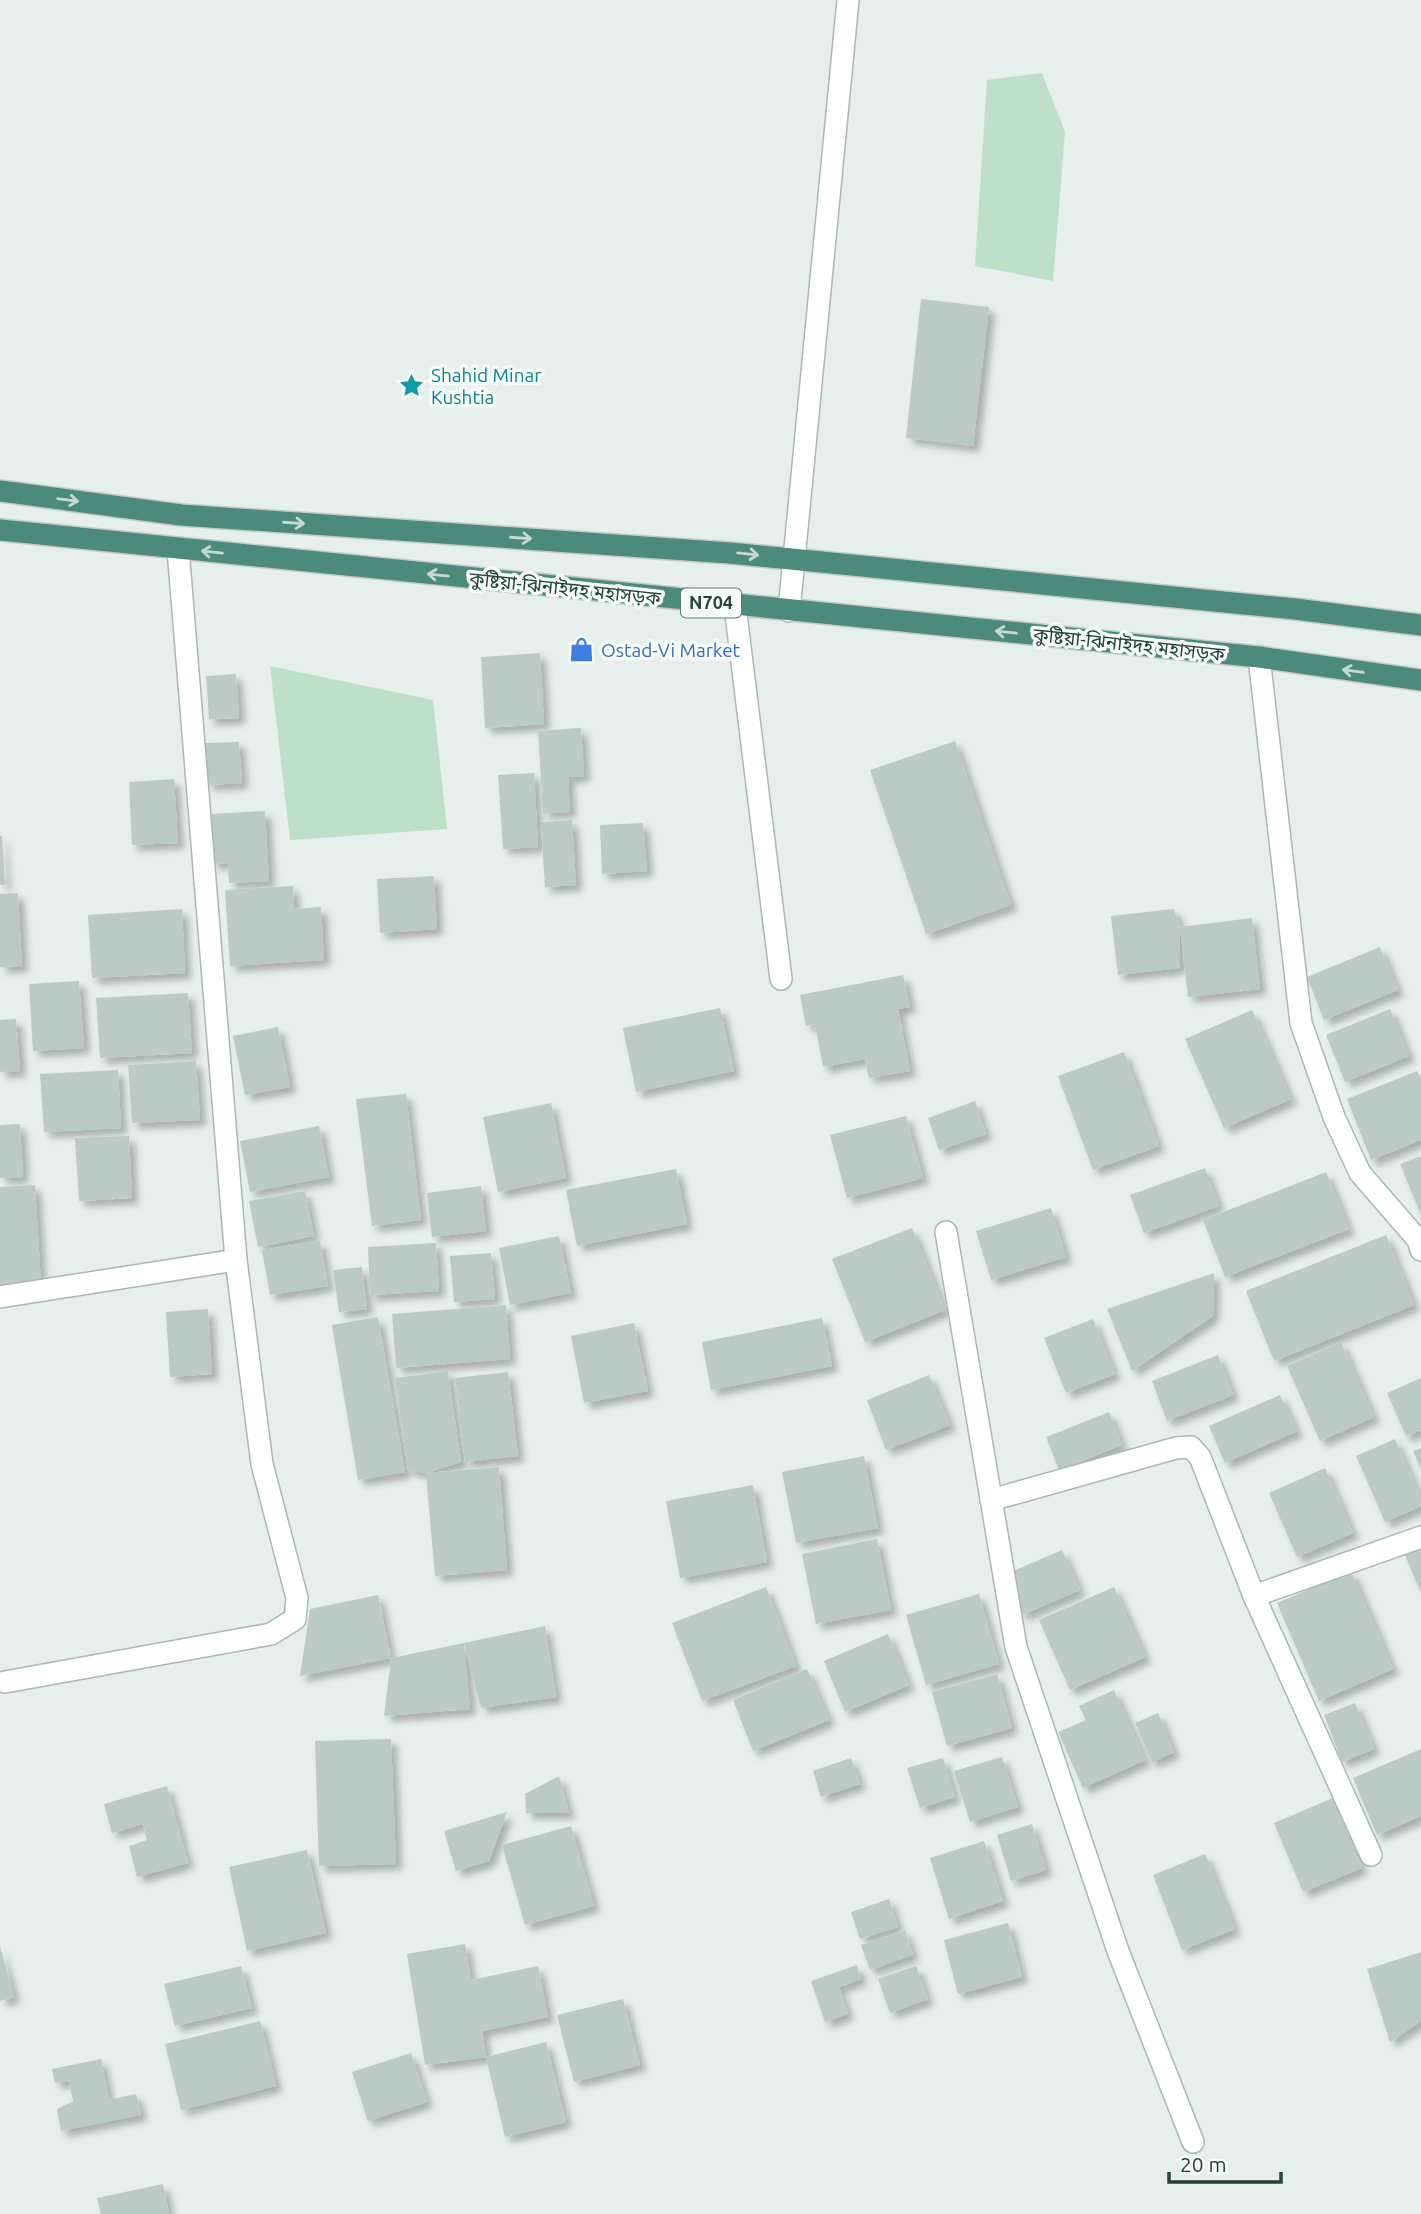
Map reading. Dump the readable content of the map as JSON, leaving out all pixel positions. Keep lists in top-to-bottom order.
{
  "streets": {
    "highway": ["কুষ্টিয়া-ঝিনাইদহ মহাসড়ক", "N704"]
  },
  "places": {
    "place": ["Shahid Minar Kushtia"],
    "shop": ["Ostad-Vi Market"]
  },
  "scale_bar": "20 m"
}
